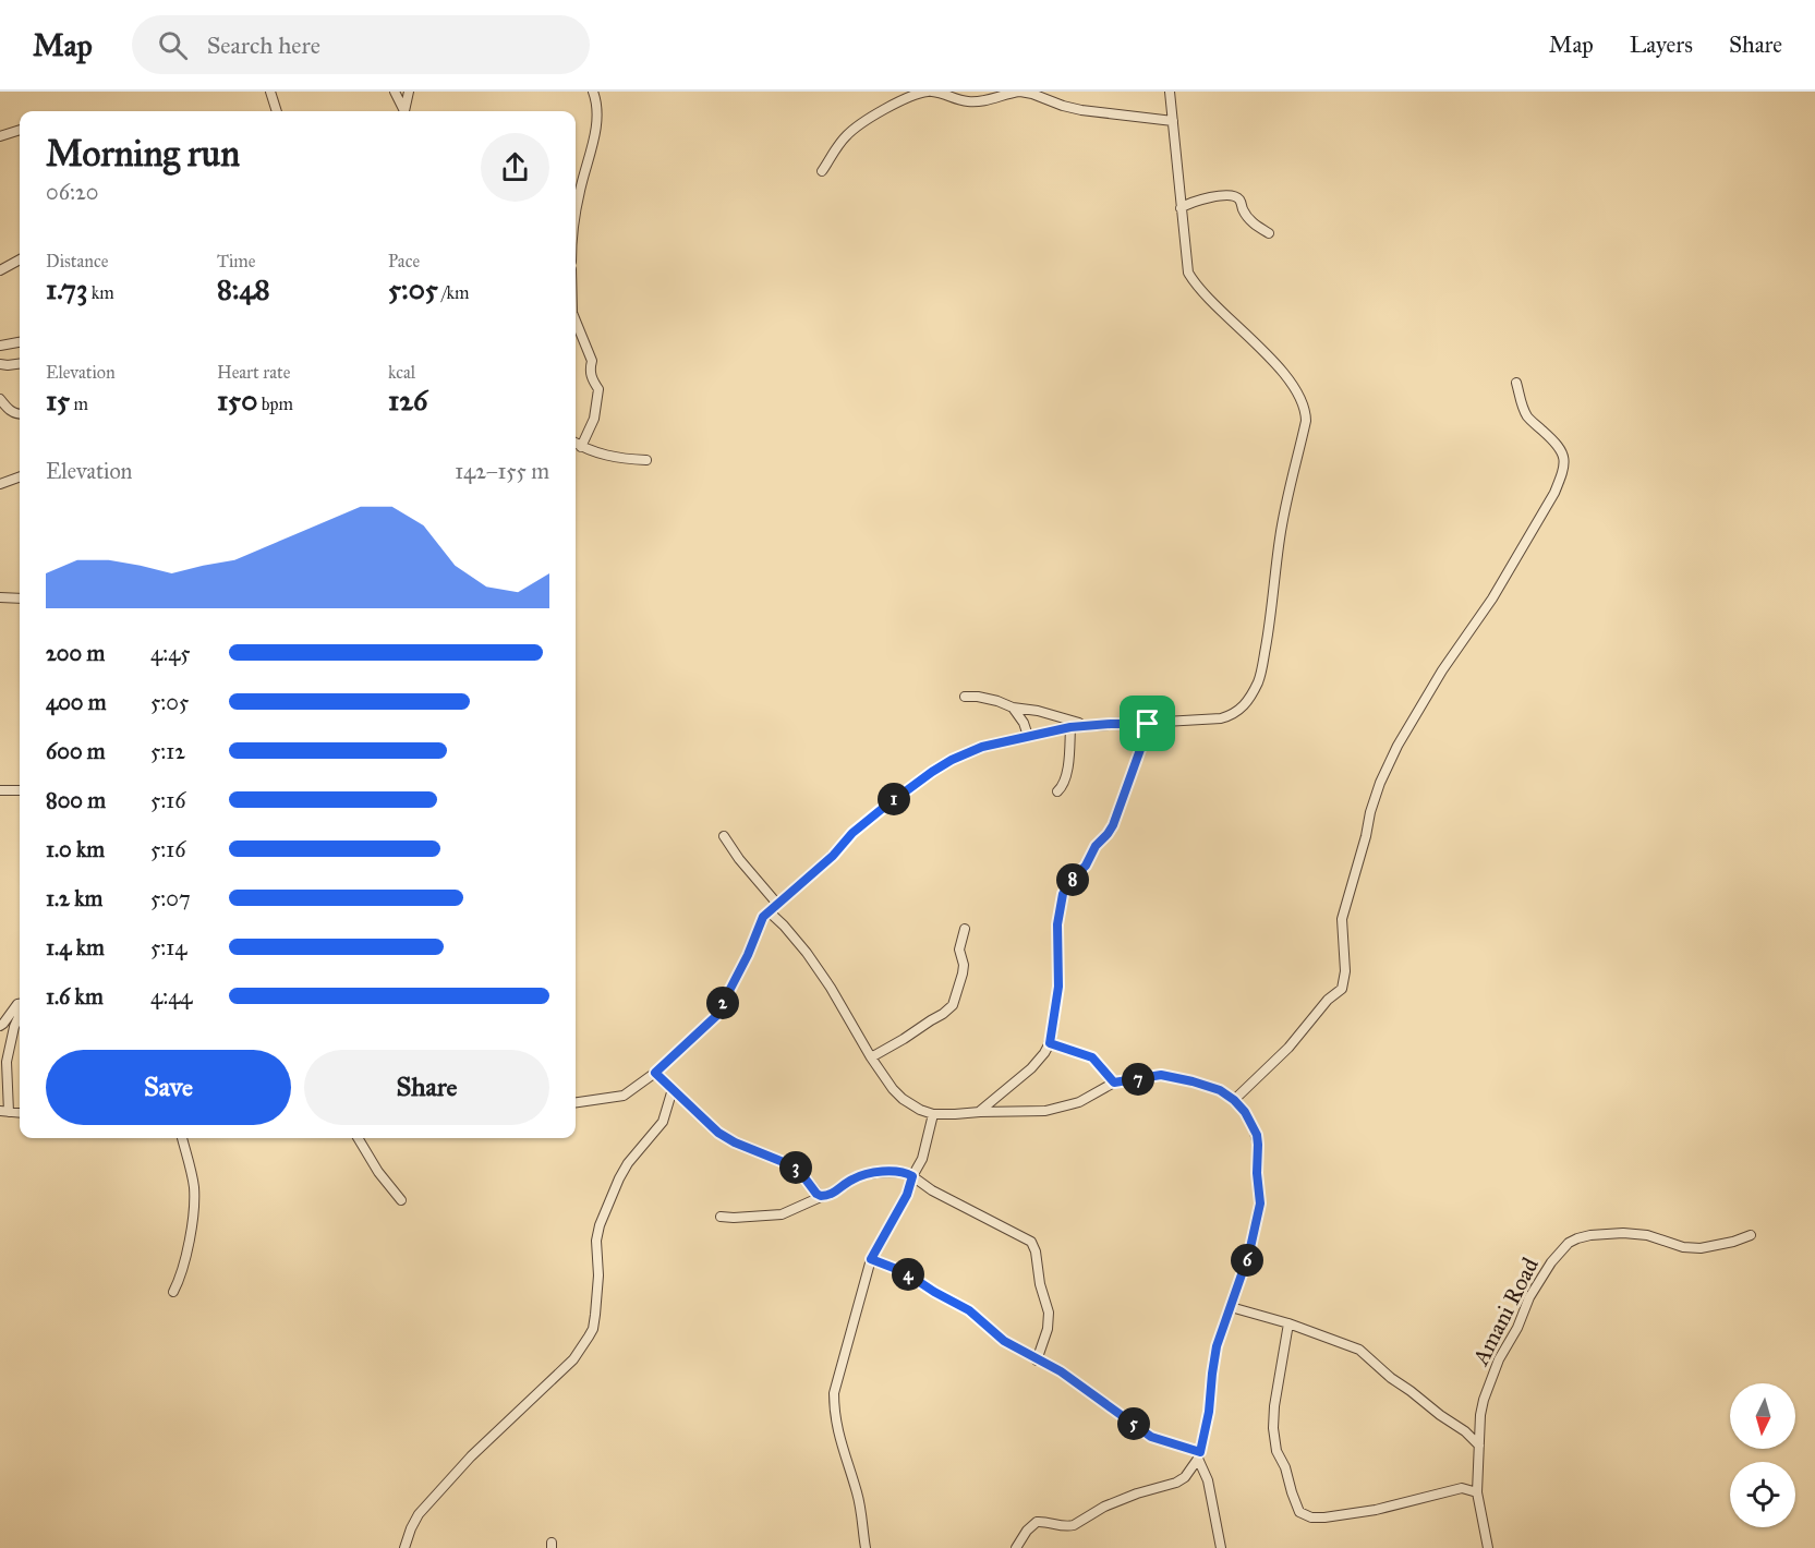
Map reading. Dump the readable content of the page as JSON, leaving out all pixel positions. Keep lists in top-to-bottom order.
{
  "streets": {
    "street": ["Amani Road"]
  },
  "north": "bottom",
  "page": {
    "header": "Map",
    "search": "Search here",
    "nav": ["Map", "Layers", "Share"],
    "heading": ["Morning run", "06:20"],
    "stats": [
      ["Distance", "1.73 km"],
      ["Time", "8:48"],
      ["Pace", "5:05 /km"],
      ["Elevation", "15 m"],
      ["Heart rate", "150 bpm"],
      ["kcal", "126"]
    ],
    "chart": ["Elevation", "142–155 m"],
    "list": [
      {
        "name": "200 m",
        "note": "4:45"
      },
      {
        "name": "400 m",
        "note": "5:05"
      },
      {
        "name": "600 m",
        "note": "5:12"
      },
      {
        "name": "800 m",
        "note": "5:16"
      },
      {
        "name": "1.0 km",
        "note": "5:16"
      },
      {
        "name": "1.2 km",
        "note": "5:07"
      },
      {
        "name": "1.4 km",
        "note": "5:14"
      },
      {
        "name": "1.6 km",
        "note": "4:44"
      }
    ],
    "pins": [
      "1",
      "8",
      "2",
      "7",
      "3",
      "6",
      "4",
      "5"
    ],
    "buttons": ["Save", "Share"]
  }
}
